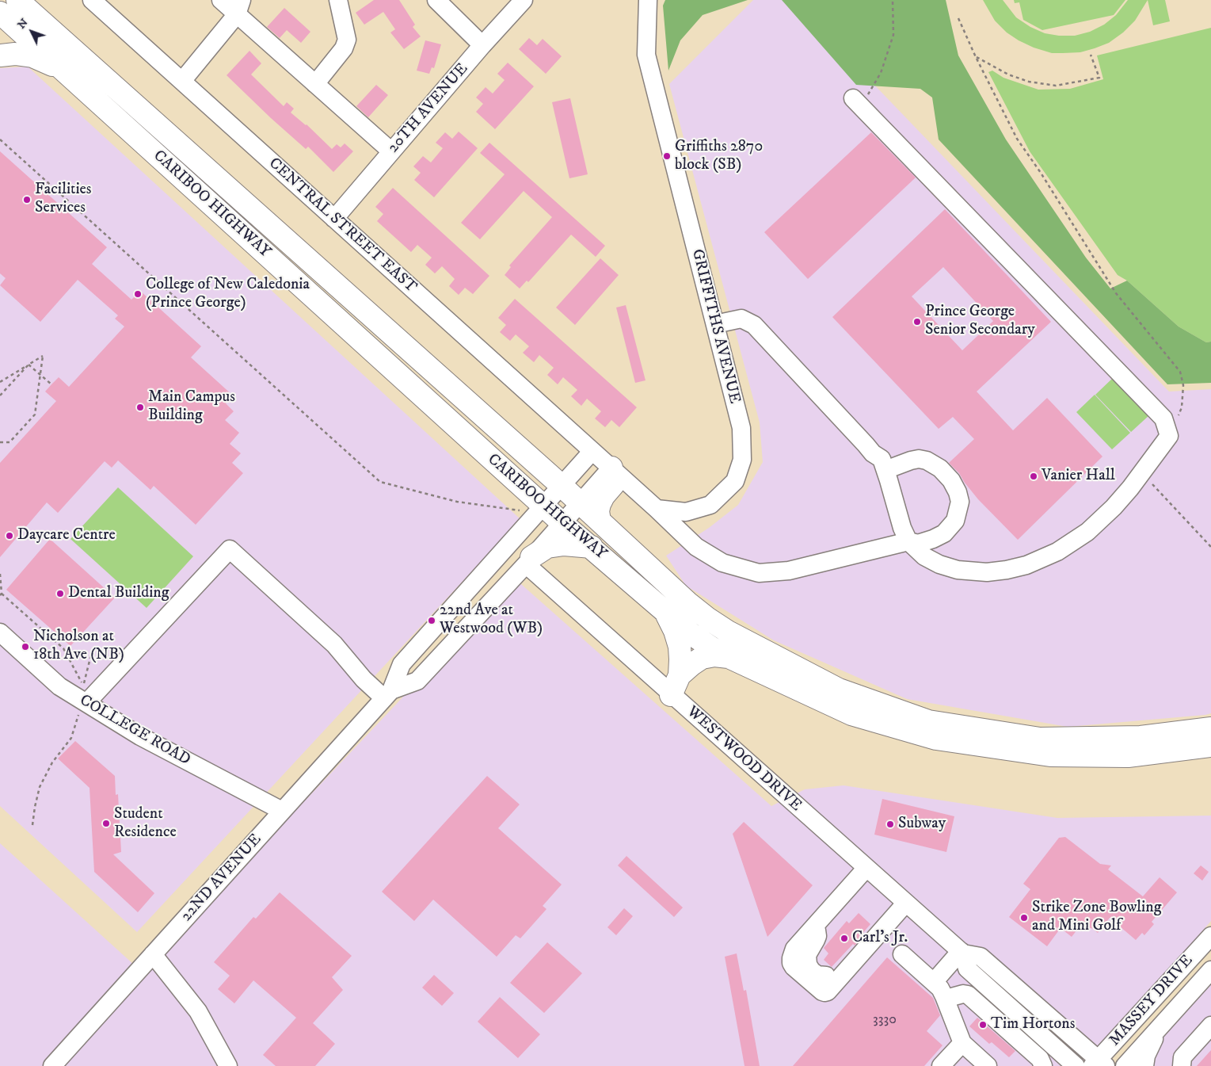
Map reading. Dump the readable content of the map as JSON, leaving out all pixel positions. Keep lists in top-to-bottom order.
{
  "streets": {
    "highway": ["CARIBOO HIGHWAY"],
    "street": [
      "20TH AVENUE",
      "CENTRAL STREET EAST",
      "GRIFFITHS AVENUE",
      "COLLEGE ROAD",
      "WESTWOOD DRIVE",
      "22ND AVENUE",
      "MASSEY DRIVE"
    ]
  },
  "crossings": [
    ["20TH AVENUE", "CENTRAL STREET EAST"],
    ["CARIBOO HIGHWAY", "22ND AVENUE"],
    ["CENTRAL STREET EAST", "22ND AVENUE"],
    ["COLLEGE ROAD", "22ND AVENUE"],
    ["WESTWOOD DRIVE", "22ND AVENUE"],
    ["WESTWOOD DRIVE", "MASSEY DRIVE"]
  ],
  "places": [
    "Griffiths 2870 block (SB)",
    "Facilities Services",
    "College of New Caledonia (Prince George)",
    "Prince George Senior Secondary",
    "Main Campus Building",
    "Vanier Hall",
    "Daycare Centre",
    "Dental Building",
    "22nd Ave at Westwood (WB)",
    "Nicholson at 18th Ave (NB)",
    "Student Residence",
    "Subway",
    "Strike Zone Bowling and Mini Golf",
    "Carl's Jr.",
    "Tim Hortons"
  ],
  "house_numbers": ["3330"],
  "north": "top left"
}
